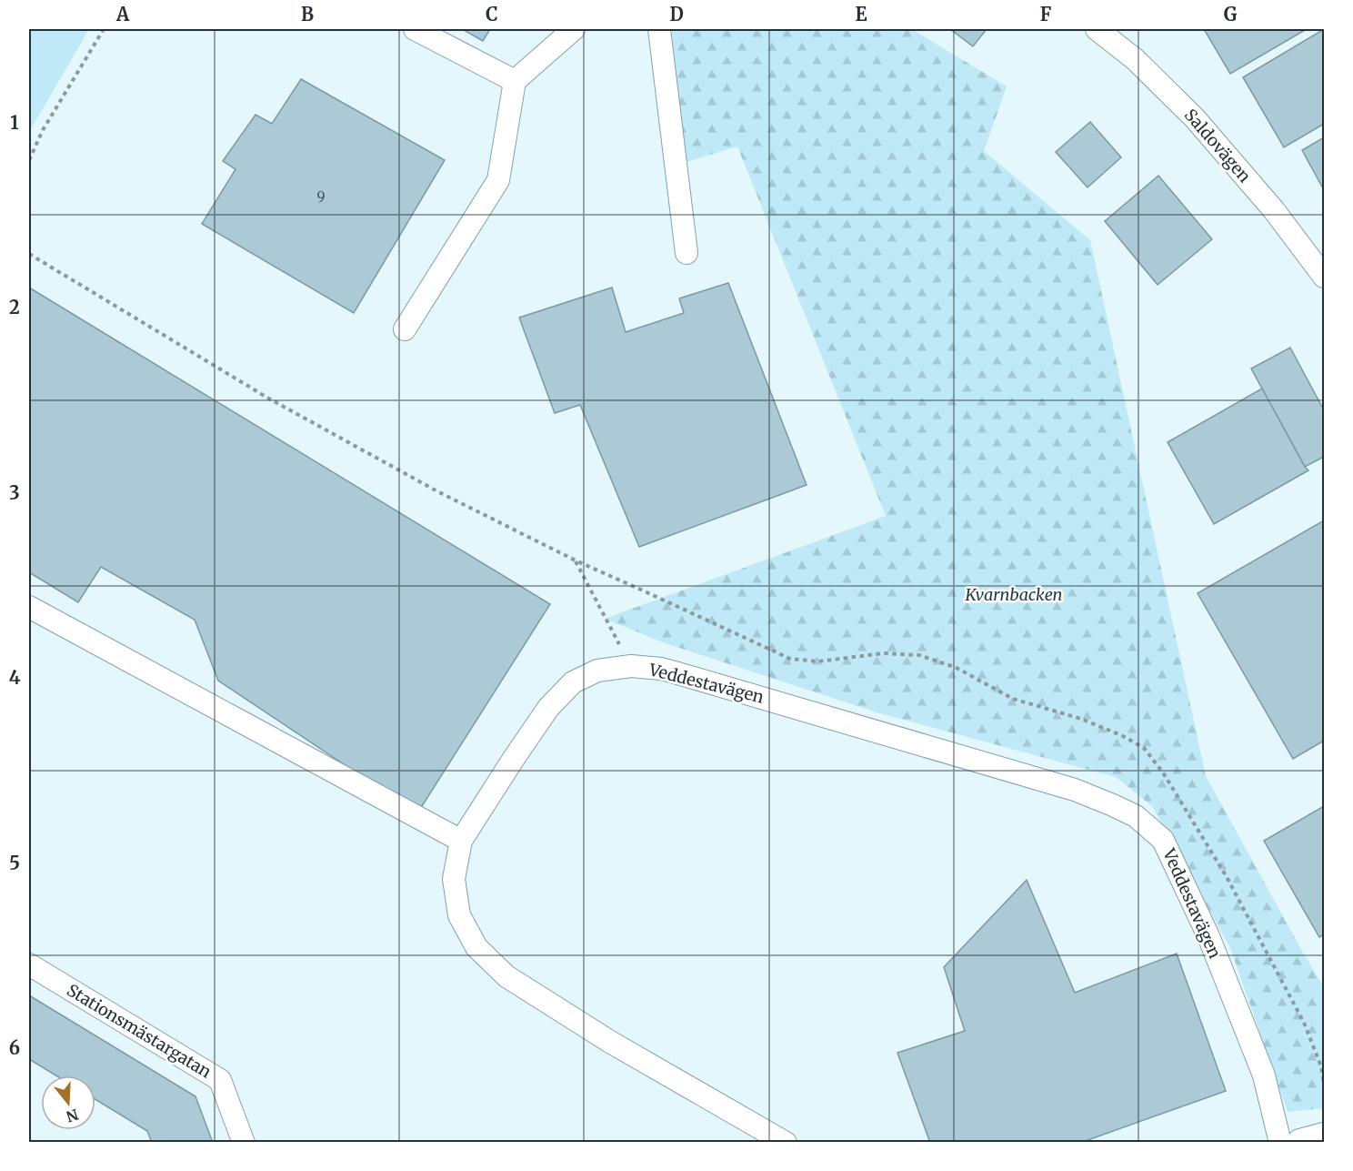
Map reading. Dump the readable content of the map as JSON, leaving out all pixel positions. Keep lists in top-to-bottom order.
{
  "streets": {
    "street": ["Saldovägen", "Veddestavägen", "Stationsmästargatan"]
  },
  "parks": ["Kvarnbacken"],
  "house_numbers": ["9"],
  "north": "bottom",
  "grid": {
    "columns": [
      "A",
      "B",
      "C",
      "D",
      "E",
      "F",
      "G"
    ],
    "rows": [
      "1",
      "2",
      "3",
      "4",
      "5",
      "6"
    ]
  }
}
